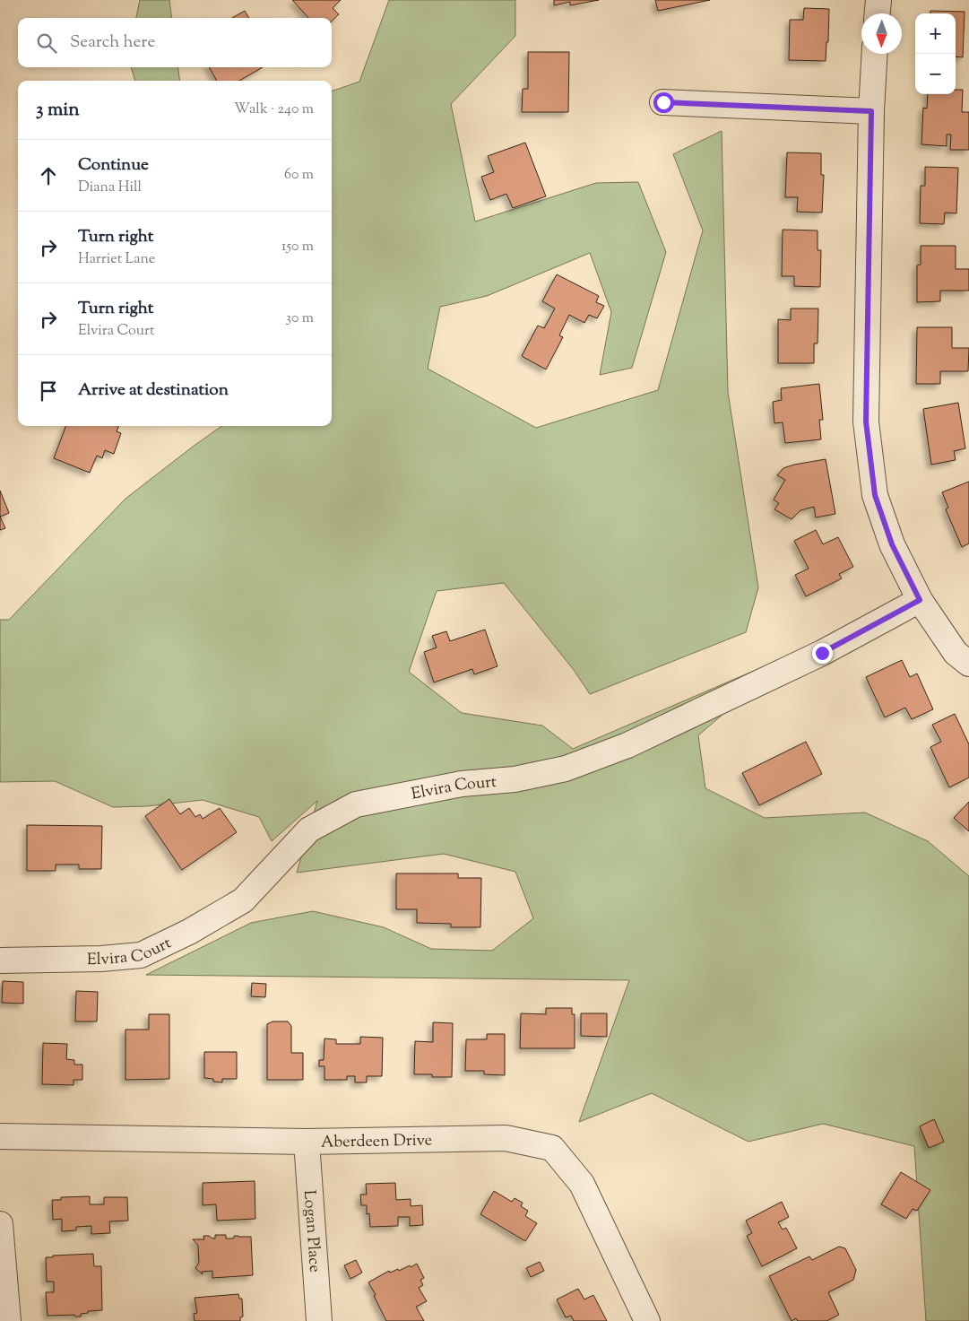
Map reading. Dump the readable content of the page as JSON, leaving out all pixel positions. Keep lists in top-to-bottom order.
{
  "streets": {
    "street": ["Elvira Court", "Aberdeen Drive", "Logan Place"]
  },
  "crossings": [
    ["Aberdeen Drive", "Logan Place"]
  ],
  "north": "bottom",
  "page": {
    "map_buttons": ["+", "−"],
    "search": "Search here",
    "heading": ["3 min", "Walk · 240 m"],
    "list": [
      ["Continue", "Diana Hill", "60 m"],
      ["Turn right", "Harriet Lane", "150 m"],
      ["Turn right", "Elvira Court", "30 m"],
      "Arrive at destination"
    ]
  }
}
